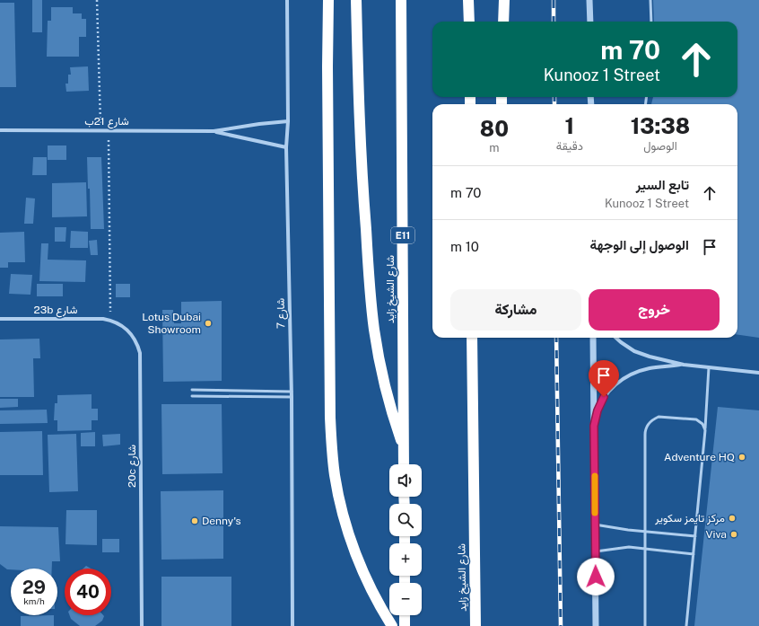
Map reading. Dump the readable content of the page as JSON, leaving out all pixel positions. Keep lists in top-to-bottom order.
{
  "streets": {
    "highway": ["E11", "شارع الشيخ زايد"],
    "street": [
      "شارع 21ب",
      "23b شارع",
      "شارع 7",
      "20c شارع"
    ]
  },
  "crossings": [
    ["شارع 21ب", "شارع 7"],
    ["23b شارع", "20c شارع"]
  ],
  "places": [
    "Lotus Dubai Showroom",
    "Adventure HQ",
    "مركز تايمز سكوير",
    "Denny's",
    "Viva"
  ],
  "page": {
    "turn": ["70 m", "Kunooz 1 Street"],
    "eta": [
      "13:38",
      "الوصول",
      "1",
      "دقيقة",
      "80",
      "m"
    ],
    "list": [
      {
        "name": "تابع السير",
        "note": "Kunooz 1 Street",
        "value": "70 m"
      },
      {
        "name": "الوصول إلى الوجهة",
        "value": "10 m"
      }
    ],
    "buttons": ["خروج", "مشاركة"],
    "map_buttons": ["+", "−"],
    "speed": "29 km/h",
    "limit": "40"
  }
}
